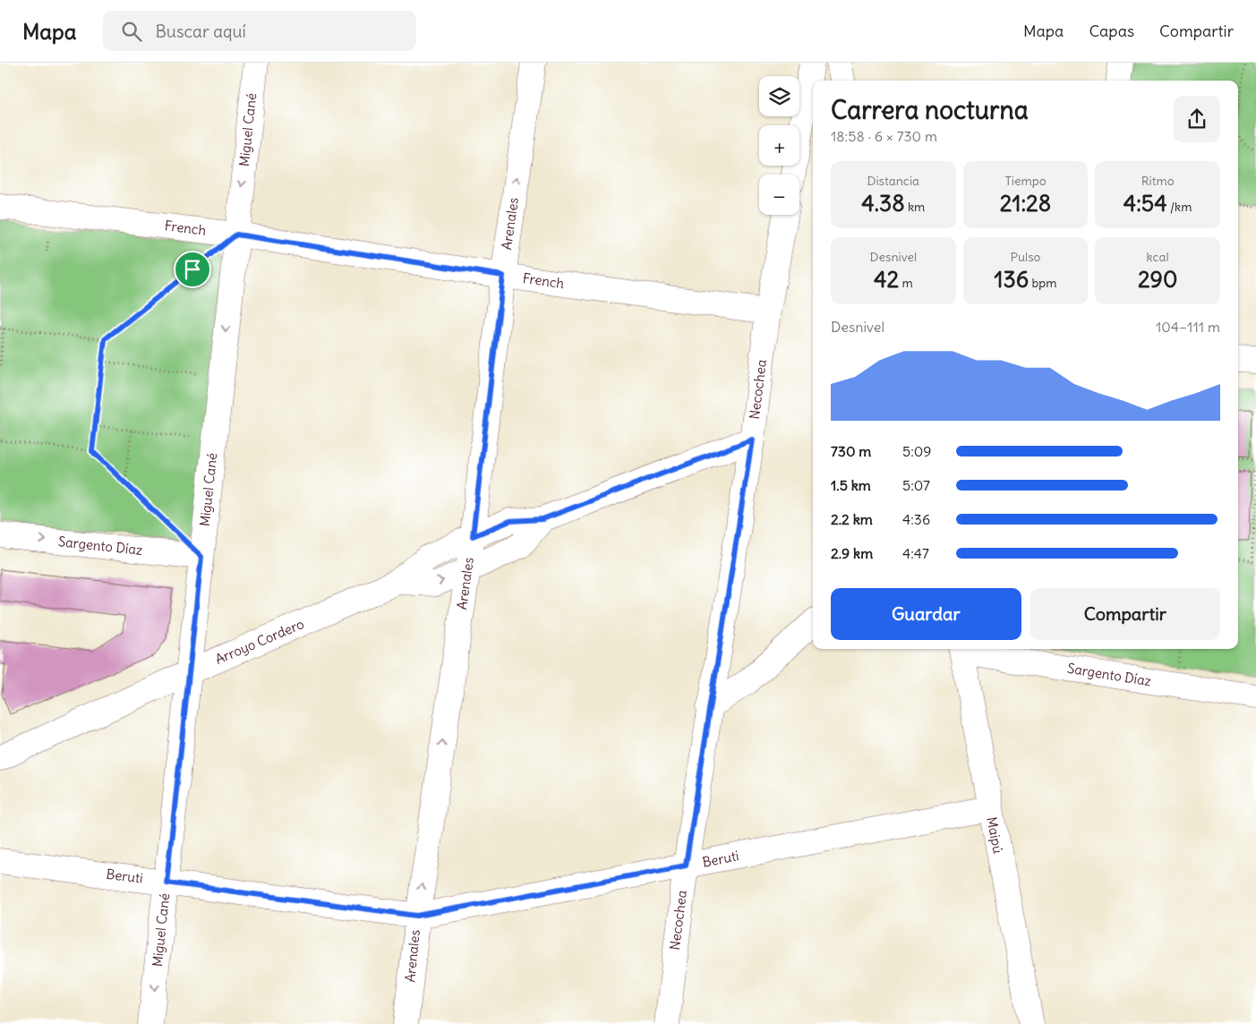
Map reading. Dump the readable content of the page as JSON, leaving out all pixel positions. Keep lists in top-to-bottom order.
{
  "streets": {
    "street": [
      "Miguel Cané",
      "Arenales",
      "French",
      "Necochea",
      "Sargento Díaz",
      "Arroyo Cordero",
      "Maipú",
      "Beruti"
    ]
  },
  "crossings": [
    ["Miguel Cané", "French"],
    ["Miguel Cané", "Sargento Díaz"],
    ["Miguel Cané", "Arroyo Cordero"],
    ["Miguel Cané", "Beruti"],
    ["Arenales", "French"],
    ["Arenales", "Arroyo Cordero"],
    ["Arenales", "Beruti"],
    ["French", "Necochea"],
    ["Necochea", "Arroyo Cordero"],
    ["Necochea", "Beruti"],
    ["Sargento Díaz", "Maipú"],
    ["Maipú", "Beruti"]
  ],
  "one_way": ["Miguel Cané", "Arenales", "Sargento Díaz"],
  "page": {
    "header": "Mapa",
    "search": "Buscar aquí",
    "nav": ["Mapa", "Capas", "Compartir"],
    "map_buttons": ["+", "−"],
    "heading": ["Carrera nocturna", "18:58 · 6 × 730 m"],
    "stats": [
      ["Distancia", "4.38 km"],
      ["Tiempo", "21:28"],
      ["Ritmo", "4:54 /km"],
      ["Desnivel", "42 m"],
      ["Pulso", "136 bpm"],
      ["kcal", "290"]
    ],
    "chart": ["Desnivel", "104–111 m"],
    "list": [
      {
        "name": "730 m",
        "note": "5:09"
      },
      {
        "name": "1.5 km",
        "note": "5:07"
      },
      {
        "name": "2.2 km",
        "note": "4:36"
      },
      {
        "name": "2.9 km",
        "note": "4:47"
      }
    ],
    "buttons": ["Guardar", "Compartir"]
  }
}
